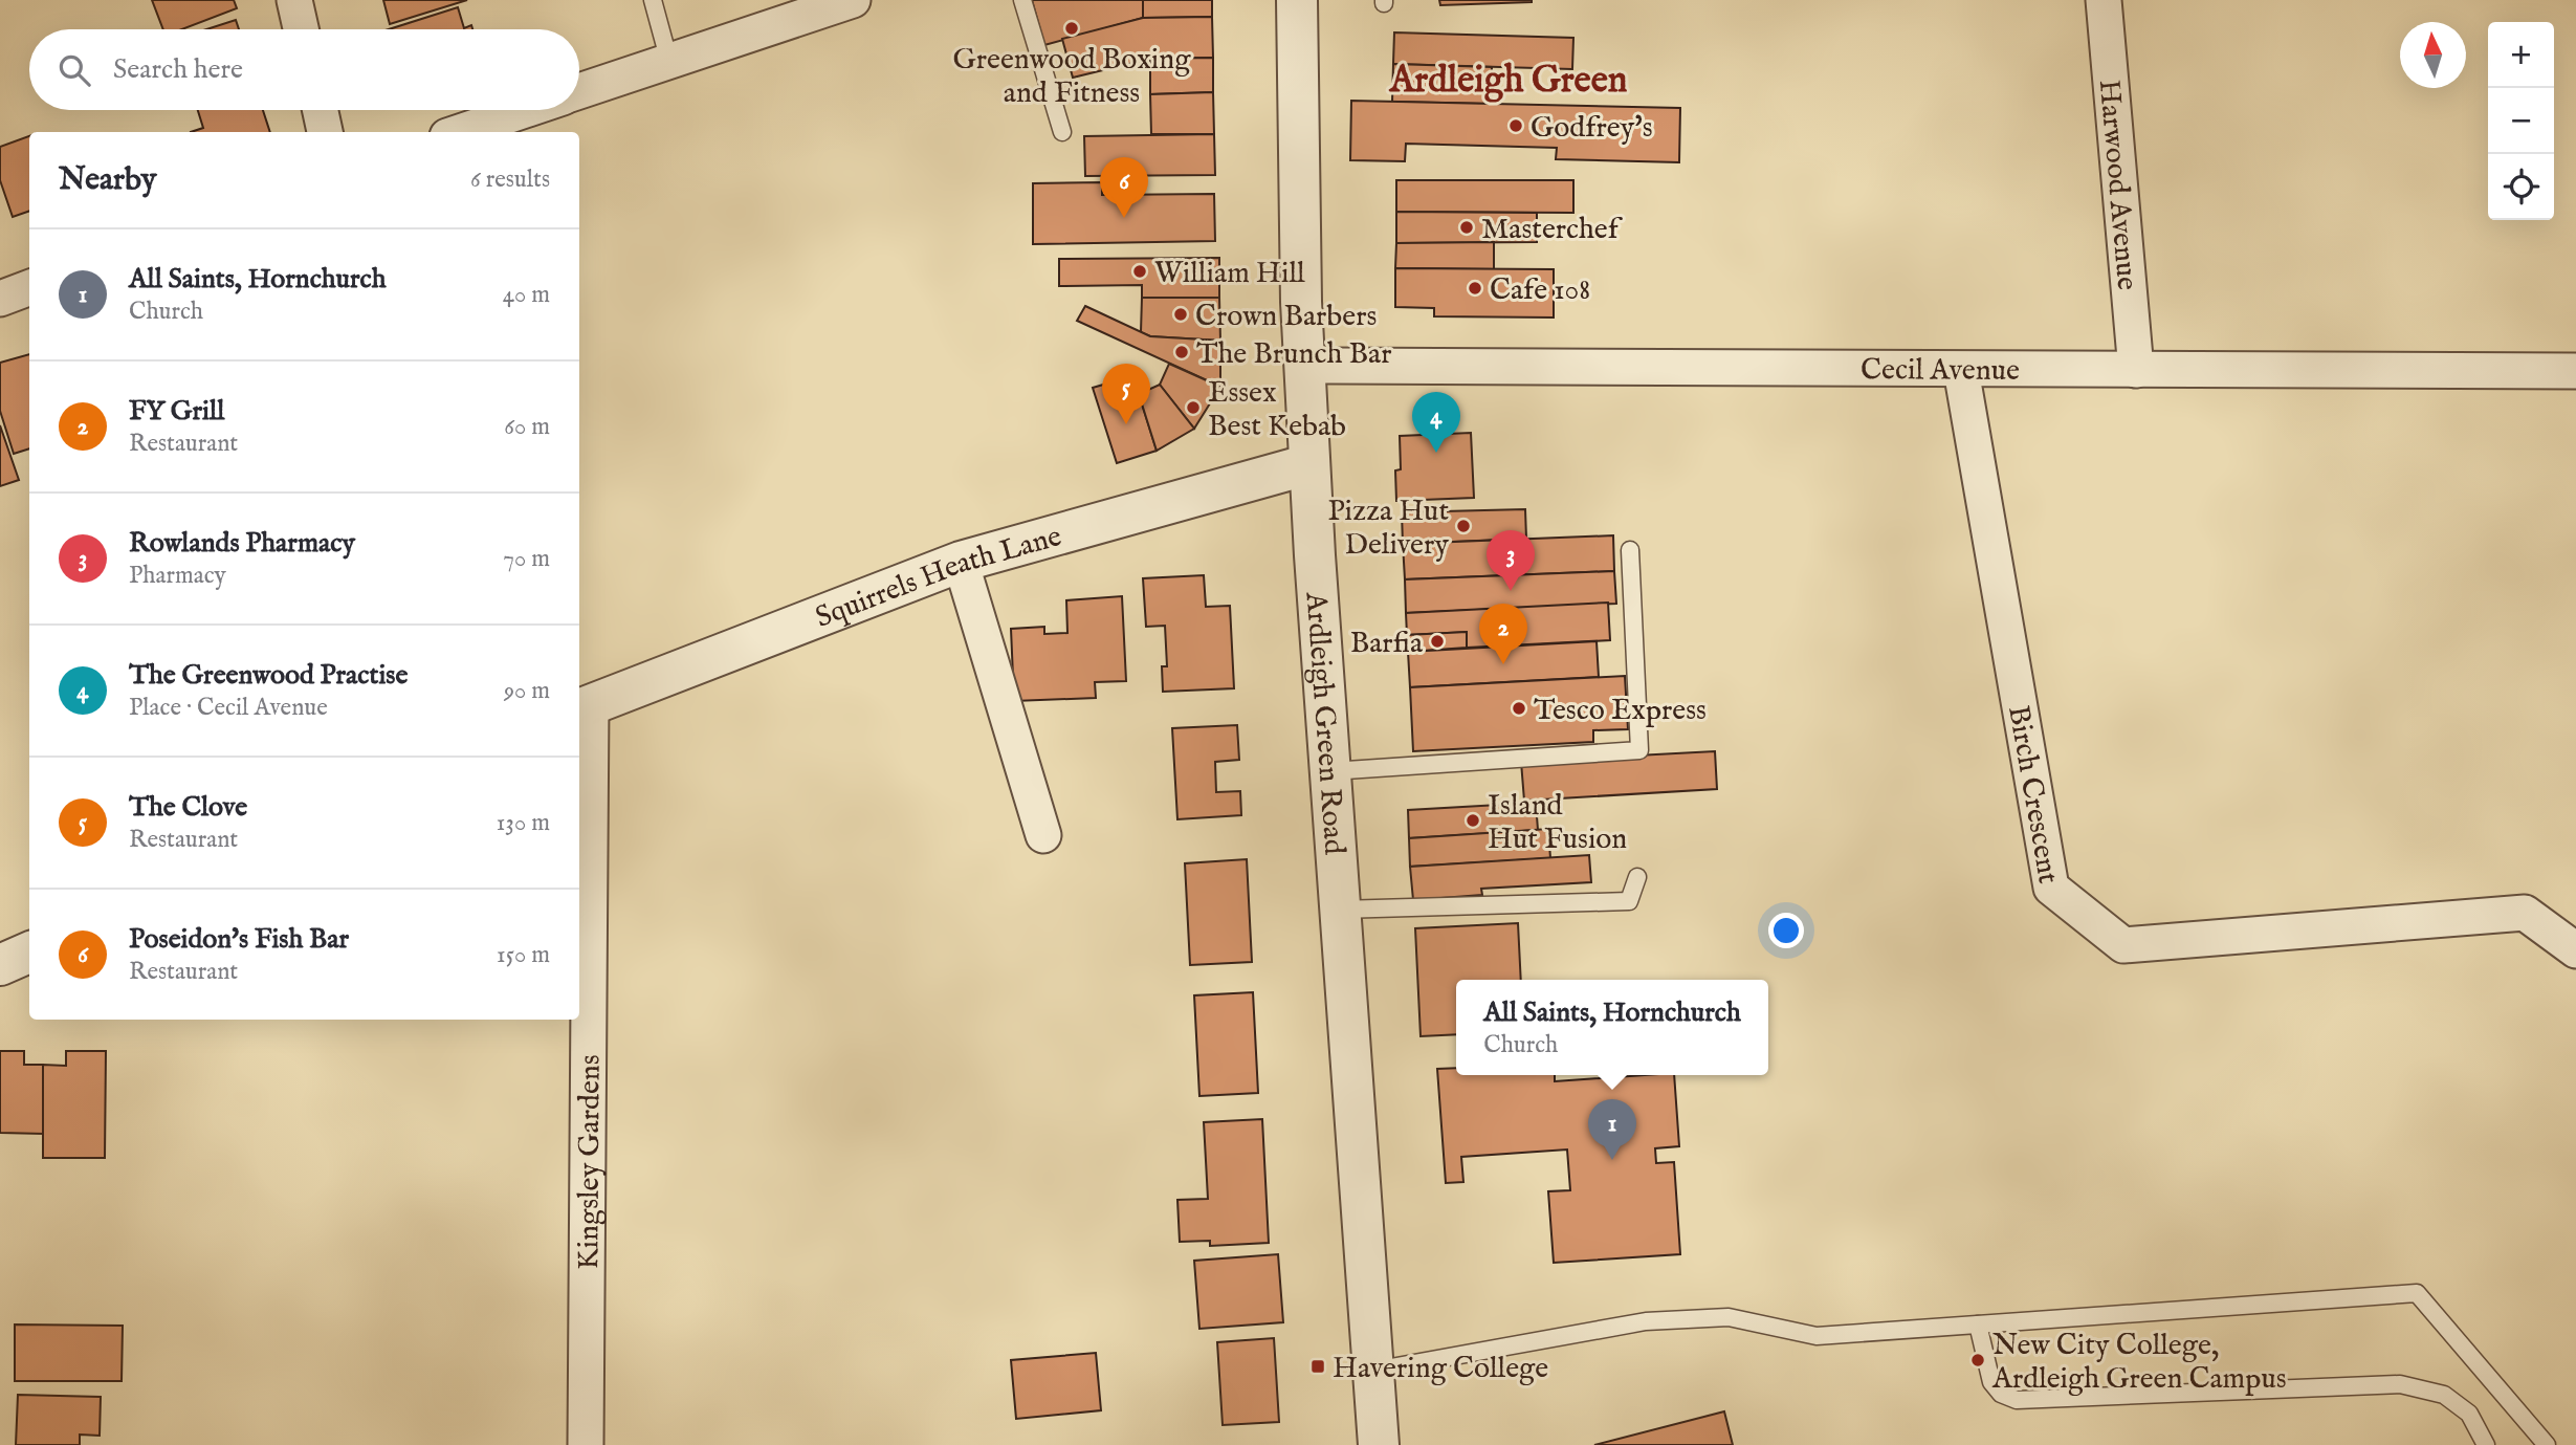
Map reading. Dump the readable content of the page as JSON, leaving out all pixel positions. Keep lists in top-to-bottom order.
{
  "streets": {
    "street": [
      "Harwood Avenue",
      "Cecil Avenue",
      "Squirrels Heath Lane",
      "Ardleigh Green Road",
      "Birch Crescent",
      "Kingsley Gardens"
    ]
  },
  "crossings": [
    ["Harwood Avenue", "Cecil Avenue"],
    ["Cecil Avenue", "Ardleigh Green Road"],
    ["Cecil Avenue", "Birch Crescent"],
    ["Squirrels Heath Lane", "Ardleigh Green Road"],
    ["Squirrels Heath Lane", "Kingsley Gardens"]
  ],
  "districts": ["Ardleigh Green"],
  "places": {
    "other": [
      "Greenwood Boxing and Fitness",
      "Godfrey's",
      "Masterchef",
      "William Hill",
      "Cafe 108",
      "Crown Barbers",
      "The Brunch Bar",
      "Essex Best Kebab",
      "Pizza Hut Delivery",
      "Barfia",
      "Tesco Express",
      "Island Hut Fusion",
      "New City College, Ardleigh Green Campus"
    ],
    "transit": ["Havering College"]
  },
  "north": "top",
  "page": {
    "map_buttons": ["+", "−"],
    "search": "Search here",
    "heading": ["Nearby", "6 results"],
    "pins": [
      "6",
      "5",
      "4",
      "3",
      "2",
      "1"
    ],
    "list": [
      {
        "mark": "1",
        "name": "All Saints, Hornchurch",
        "note": "Church",
        "value": "40 m"
      },
      {
        "mark": "2",
        "name": "FY Grill",
        "note": "Restaurant",
        "value": "60 m"
      },
      {
        "mark": "3",
        "name": "Rowlands Pharmacy",
        "note": "Pharmacy",
        "value": "70 m"
      },
      {
        "mark": "4",
        "name": "The Greenwood Practise",
        "note": "Place · Cecil Avenue",
        "value": "90 m"
      },
      {
        "mark": "5",
        "name": "The Clove",
        "note": "Restaurant",
        "value": "130 m"
      },
      {
        "mark": "6",
        "name": "Poseidon's Fish Bar",
        "note": "Restaurant",
        "value": "150 m"
      }
    ],
    "popup": ["All Saints, Hornchurch", "Church"]
  }
}
